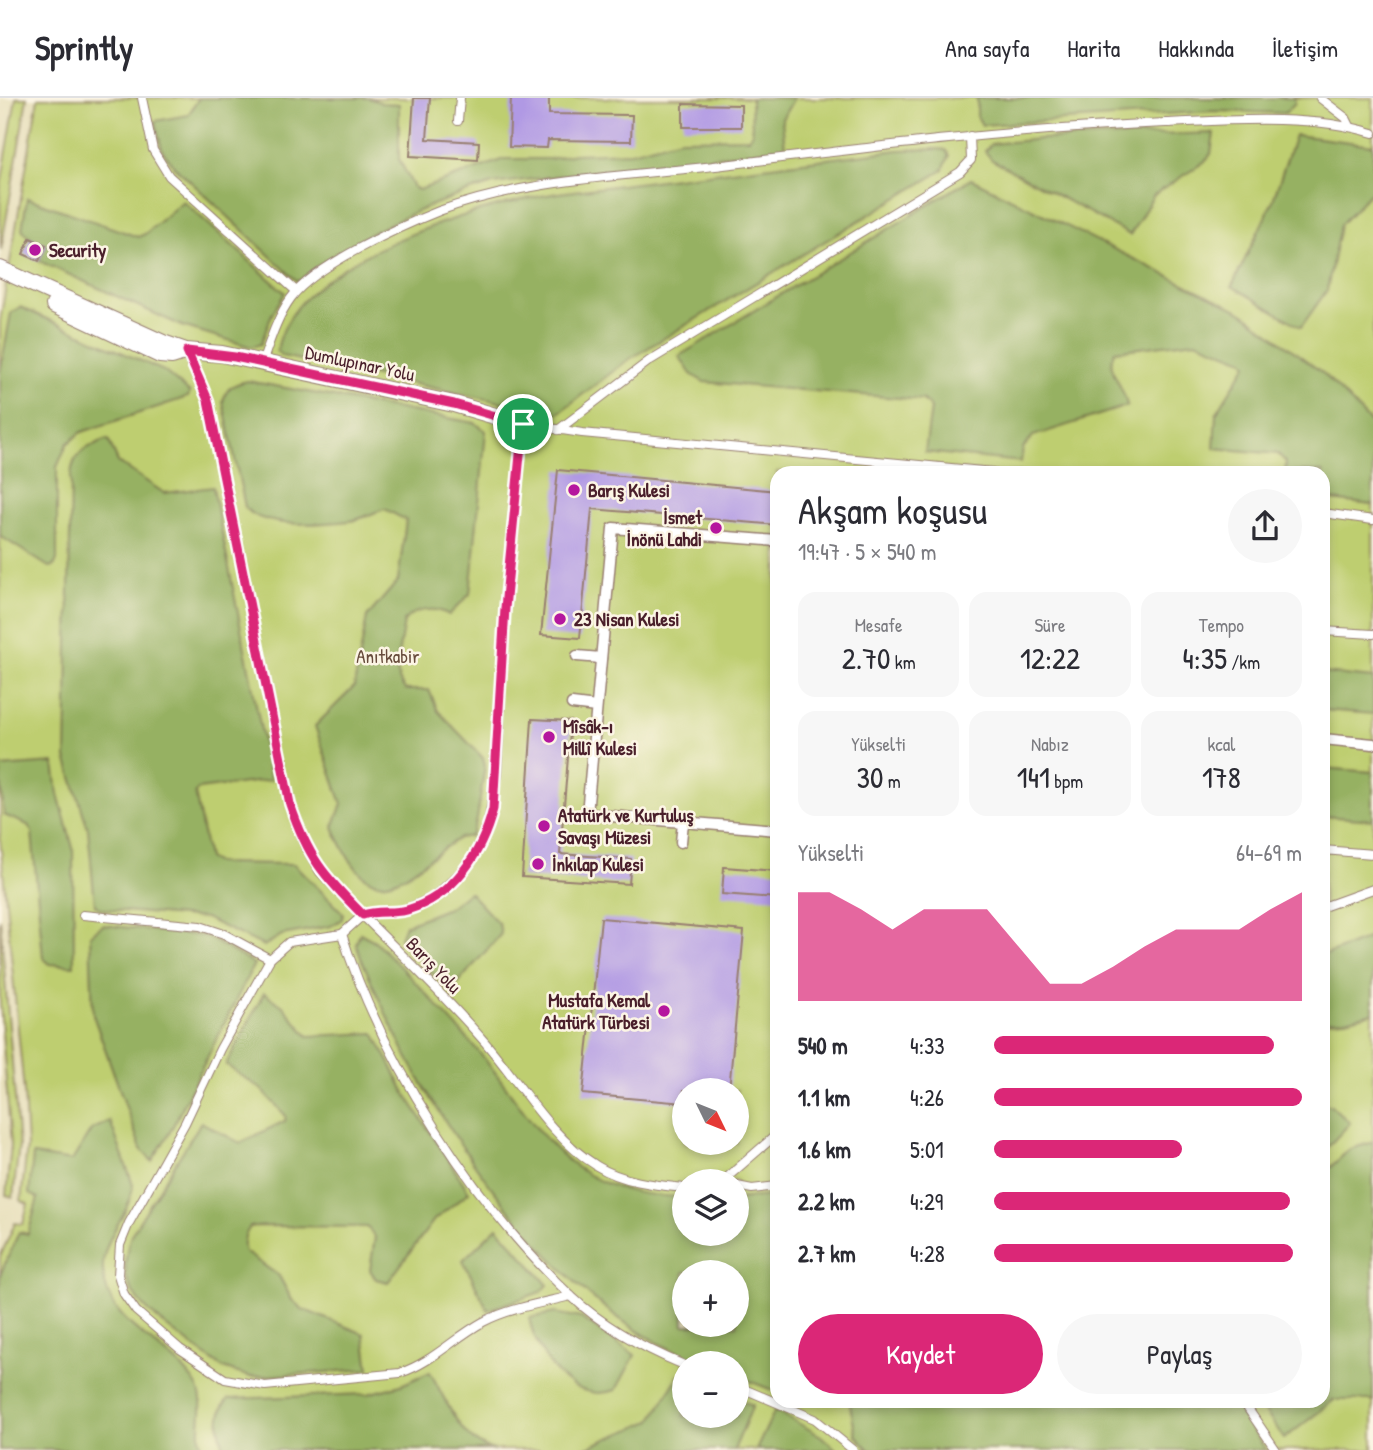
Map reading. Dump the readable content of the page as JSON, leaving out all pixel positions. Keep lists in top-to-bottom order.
{
  "streets": {
    "street": ["Dumlupınar Yolu"],
    "lane": ["Barış Yolu"]
  },
  "crossings": [
    ["Dumlupınar Yolu", "Barış Yolu"]
  ],
  "parks": ["Anıtkabir"],
  "places": [
    "Security",
    "Barış Kulesi",
    "İsmet İnönü Lahdi",
    "23 Nisan Kulesi",
    "Mîsâk-ı Millî Kulesi",
    "Atatürk ve Kurtuluş Savaşı Müzesi",
    "İnkılap Kulesi",
    "Mustafa Kemal Atatürk Türbesi"
  ],
  "north": "bottom right",
  "page": {
    "header": "Sprintly",
    "nav": [
      "Ana sayfa",
      "Harita",
      "Hakkında",
      "İletişim"
    ],
    "heading": ["Akşam koşusu", "19:47 · 5 × 540 m"],
    "stats": [
      ["Mesafe", "2.70 km"],
      ["Süre", "12:22"],
      ["Tempo", "4:35 /km"],
      ["Yükselti", "30 m"],
      ["Nabız", "141 bpm"],
      ["kcal", "178"]
    ],
    "chart": ["Yükselti", "64–69 m"],
    "list": [
      {
        "name": "540 m",
        "note": "4:33"
      },
      {
        "name": "1.1 km",
        "note": "4:26"
      },
      {
        "name": "1.6 km",
        "note": "5:01"
      },
      {
        "name": "2.2 km",
        "note": "4:29"
      },
      {
        "name": "2.7 km",
        "note": "4:28"
      }
    ],
    "map_buttons": ["+", "−"],
    "buttons": ["Kaydet", "Paylaş"]
  }
}
